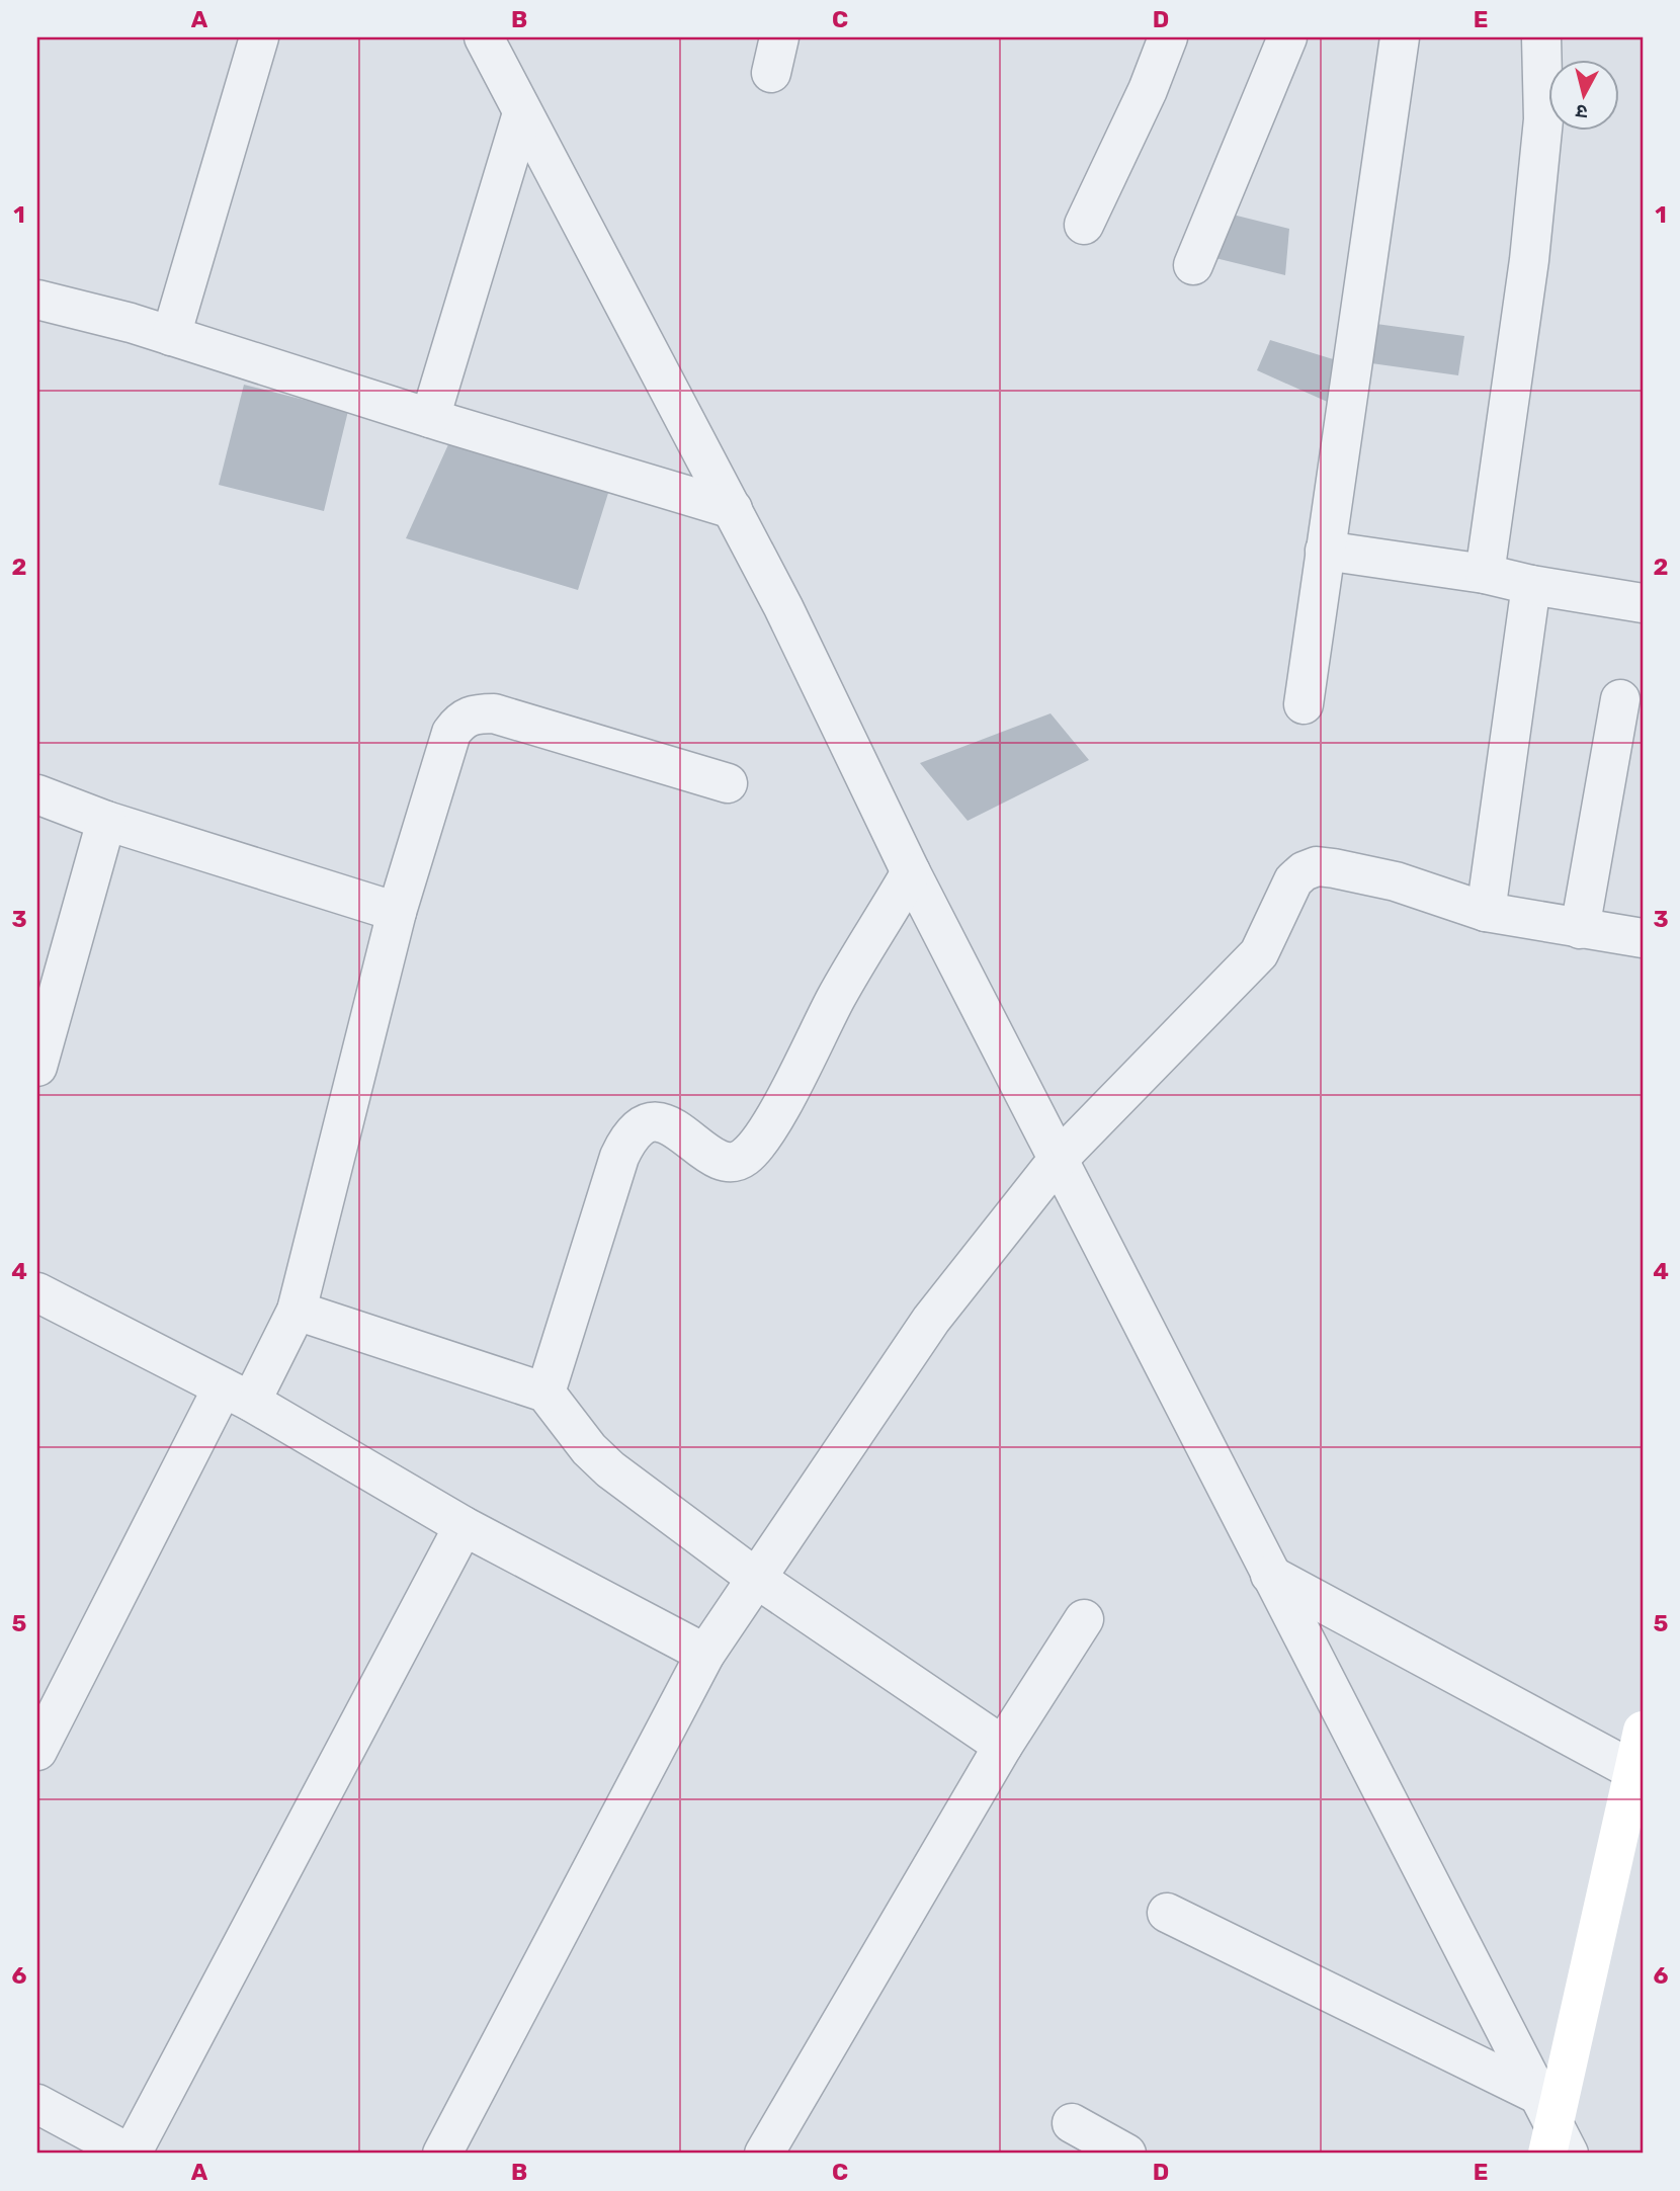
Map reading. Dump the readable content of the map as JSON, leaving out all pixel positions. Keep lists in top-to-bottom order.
{
  "north": "bottom",
  "grid": {
    "columns": [
      "A",
      "B",
      "C",
      "D",
      "E"
    ],
    "rows": [
      "1",
      "2",
      "3",
      "4",
      "5",
      "6"
    ]
  }
}
